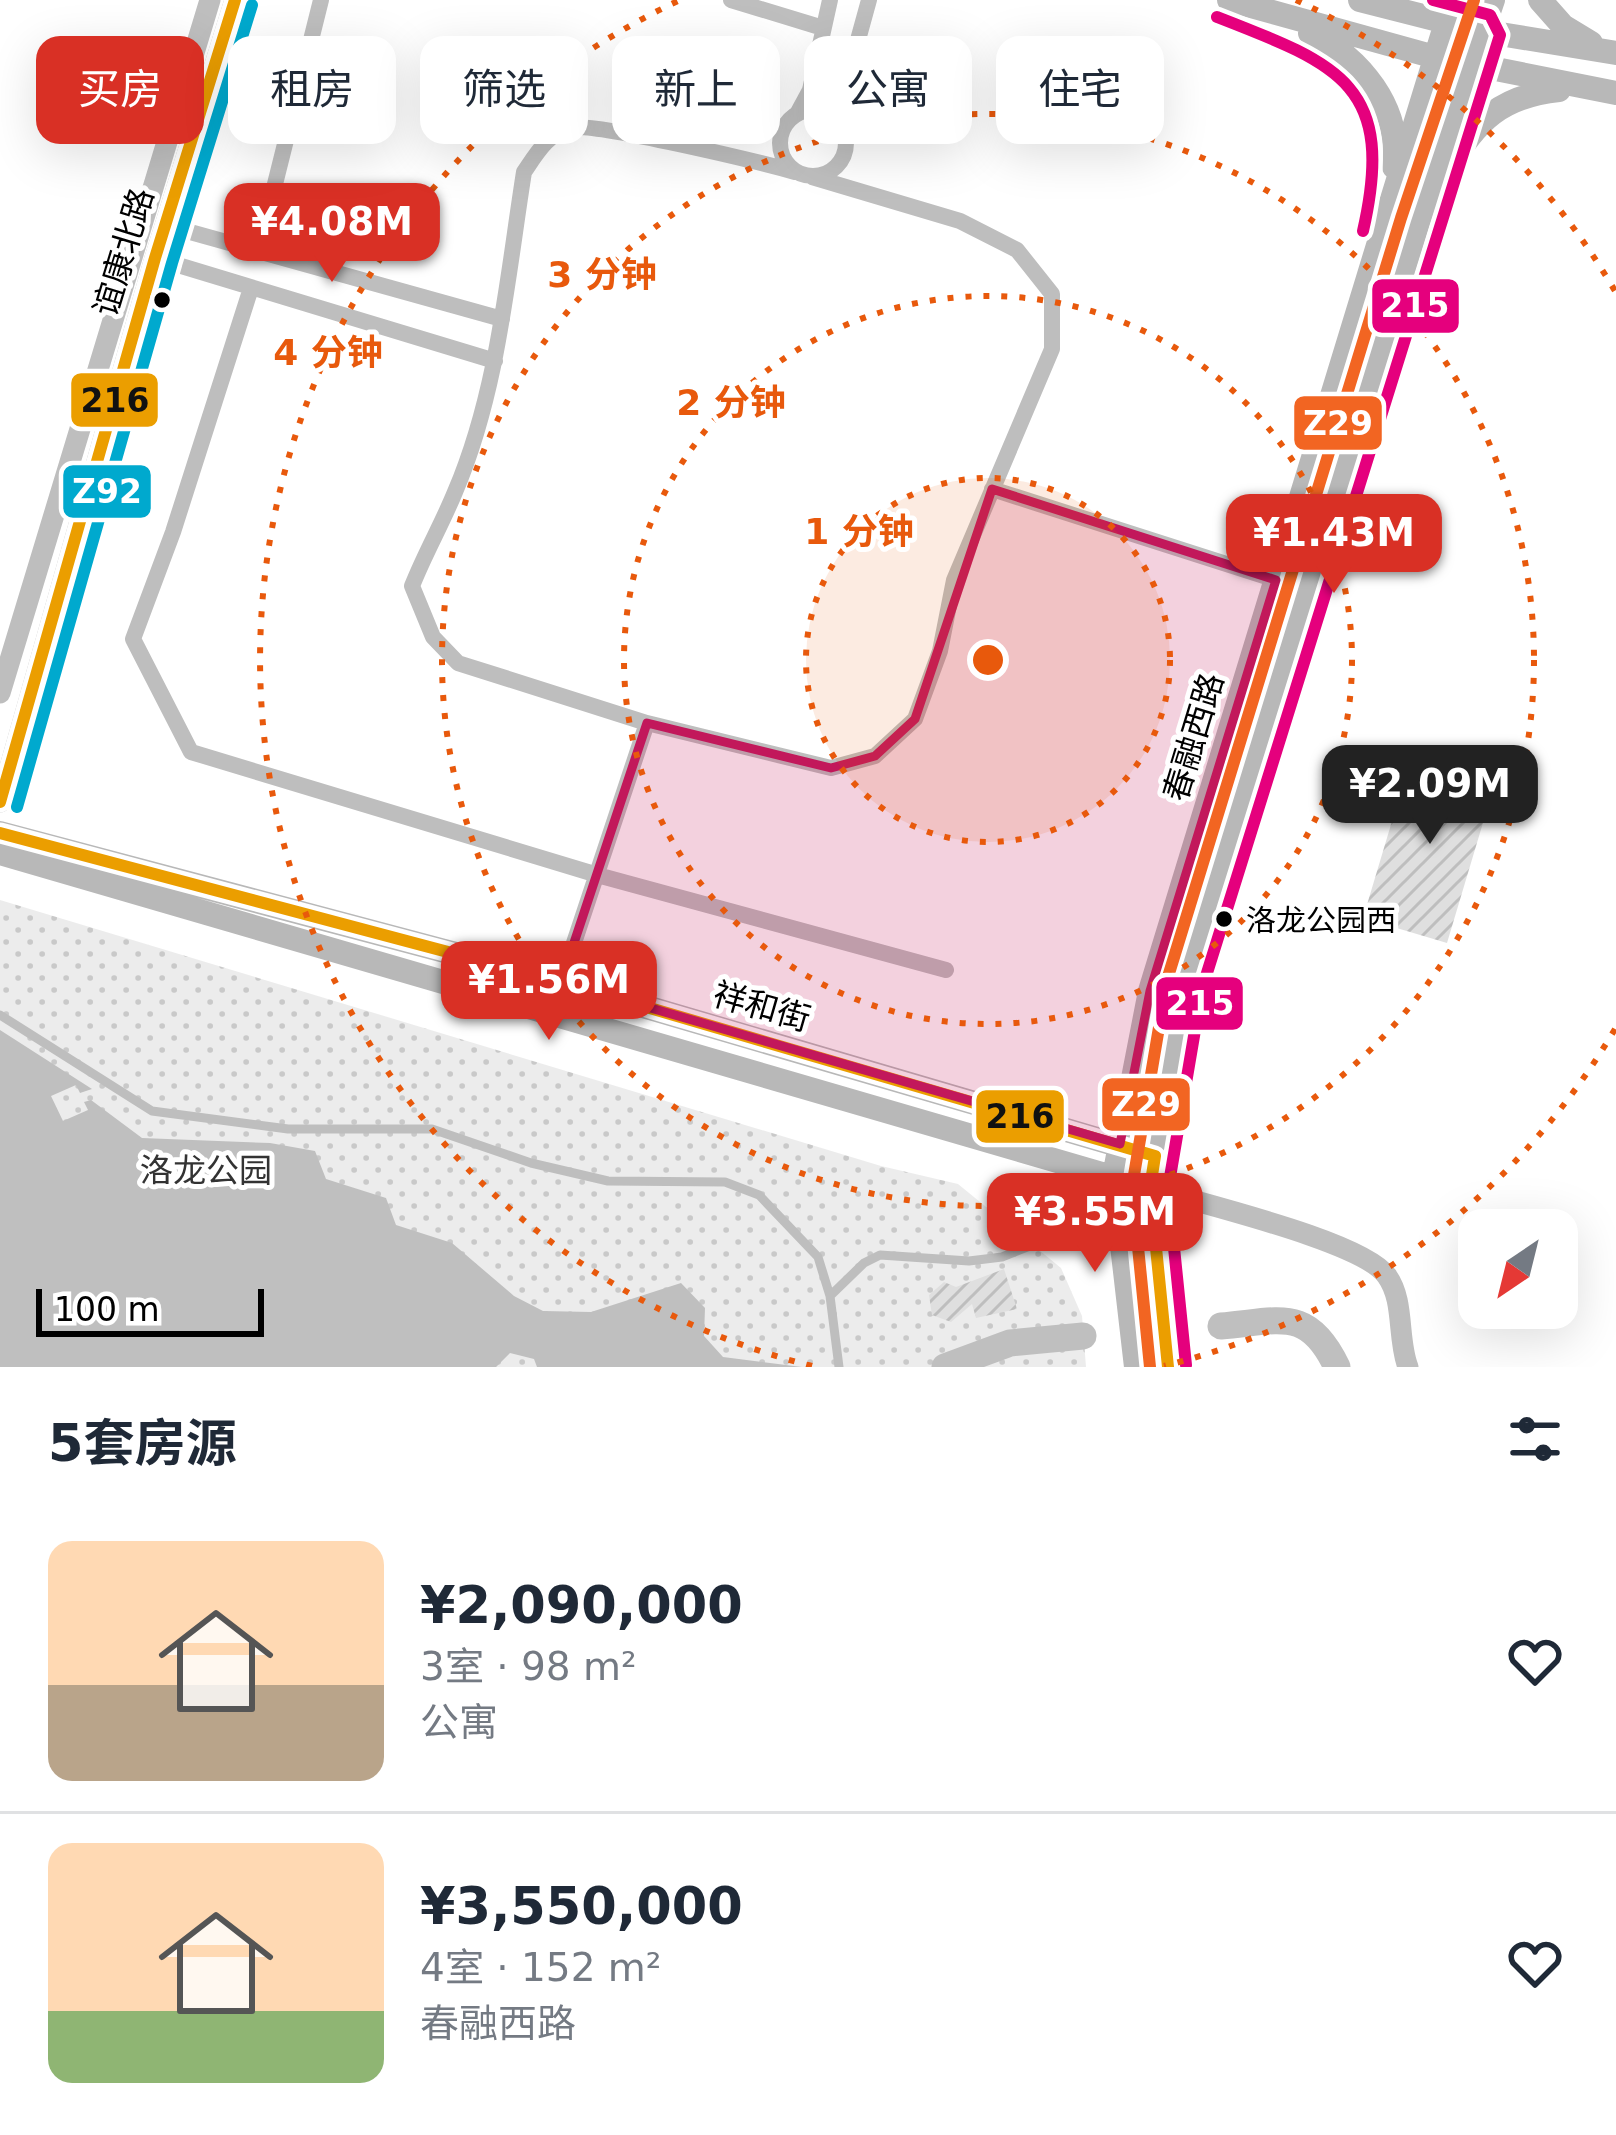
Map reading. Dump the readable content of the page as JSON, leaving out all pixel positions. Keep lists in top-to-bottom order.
{
  "streets": {
    "main road": ["春融西路", "祥和街"],
    "street": ["谊康北路"]
  },
  "crossings": [
    ["春融西路", "祥和街"]
  ],
  "parks": ["洛龙公园"],
  "places": ["洛龙公园西"],
  "lines": [
    "transit line 216",
    "transit line 215",
    "transit line Z29",
    "transit line Z92"
  ],
  "scale_bar": "100 m",
  "north": "bottom left",
  "page": {
    "chip": [
      "买房",
      "租房",
      "筛选",
      "新上",
      "公寓",
      "住宅"
    ],
    "price": [
      "¥4.08M",
      "¥1.43M",
      "¥2.09M",
      "¥1.56M",
      "¥3.55M"
    ],
    "scale": "100 m",
    "heading": "5套房源",
    "list": [
      {
        "name": "¥2,090,000",
        "note": "3室 · 98 m² · 公寓"
      },
      {
        "name": "¥3,550,000",
        "note": "4室 · 152 m² · 春融西路"
      }
    ]
  },
  "rings": [
    "3 分钟",
    "4 分钟",
    "2 分钟",
    "1 分钟"
  ]
}
